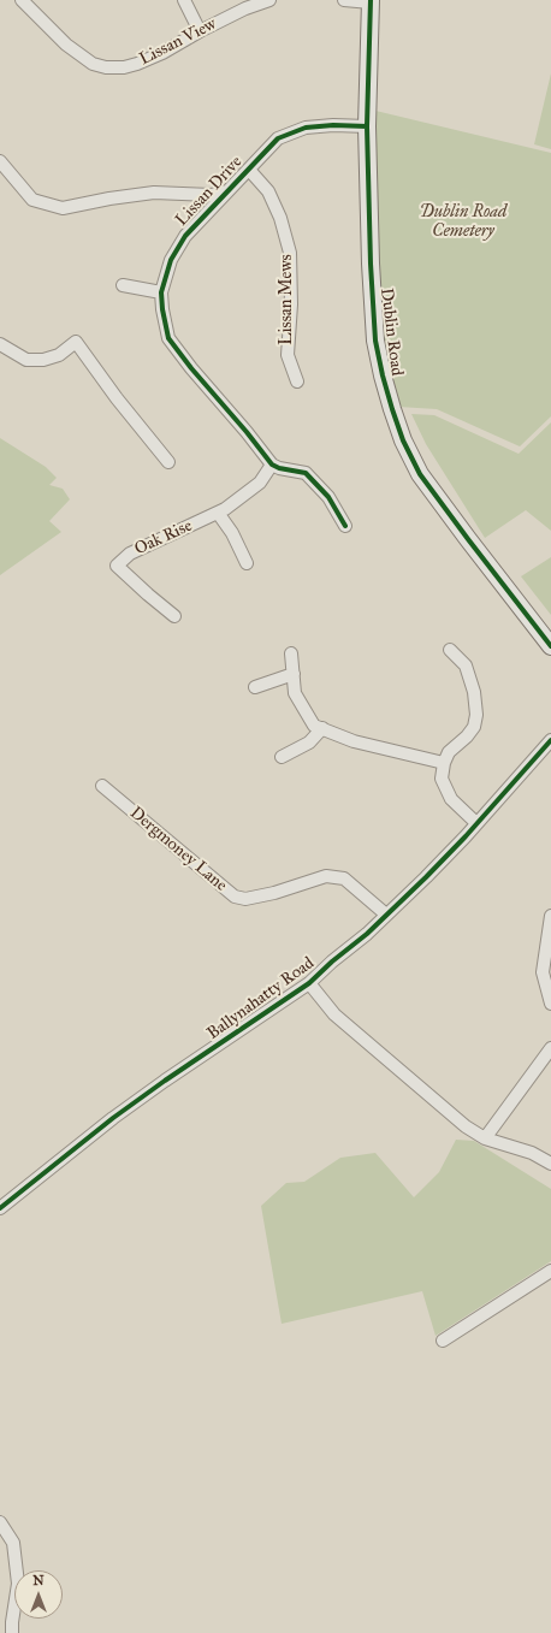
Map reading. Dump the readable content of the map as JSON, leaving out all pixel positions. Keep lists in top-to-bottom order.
{
  "streets": {
    "street": [
      "Lissan View",
      "Lissan Drive",
      "Lissan Mews",
      "Dublin Road",
      "Oak Rise",
      "Dergmoney Lane",
      "Ballynahatty Road"
    ]
  },
  "crossings": [
    ["Lissan Drive", "Lissan Mews"],
    ["Lissan Drive", "Dublin Road"],
    ["Lissan Drive", "Oak Rise"],
    ["Dergmoney Lane", "Ballynahatty Road"]
  ],
  "parks": ["Dublin Road Cemetery"],
  "north": "top"
}
